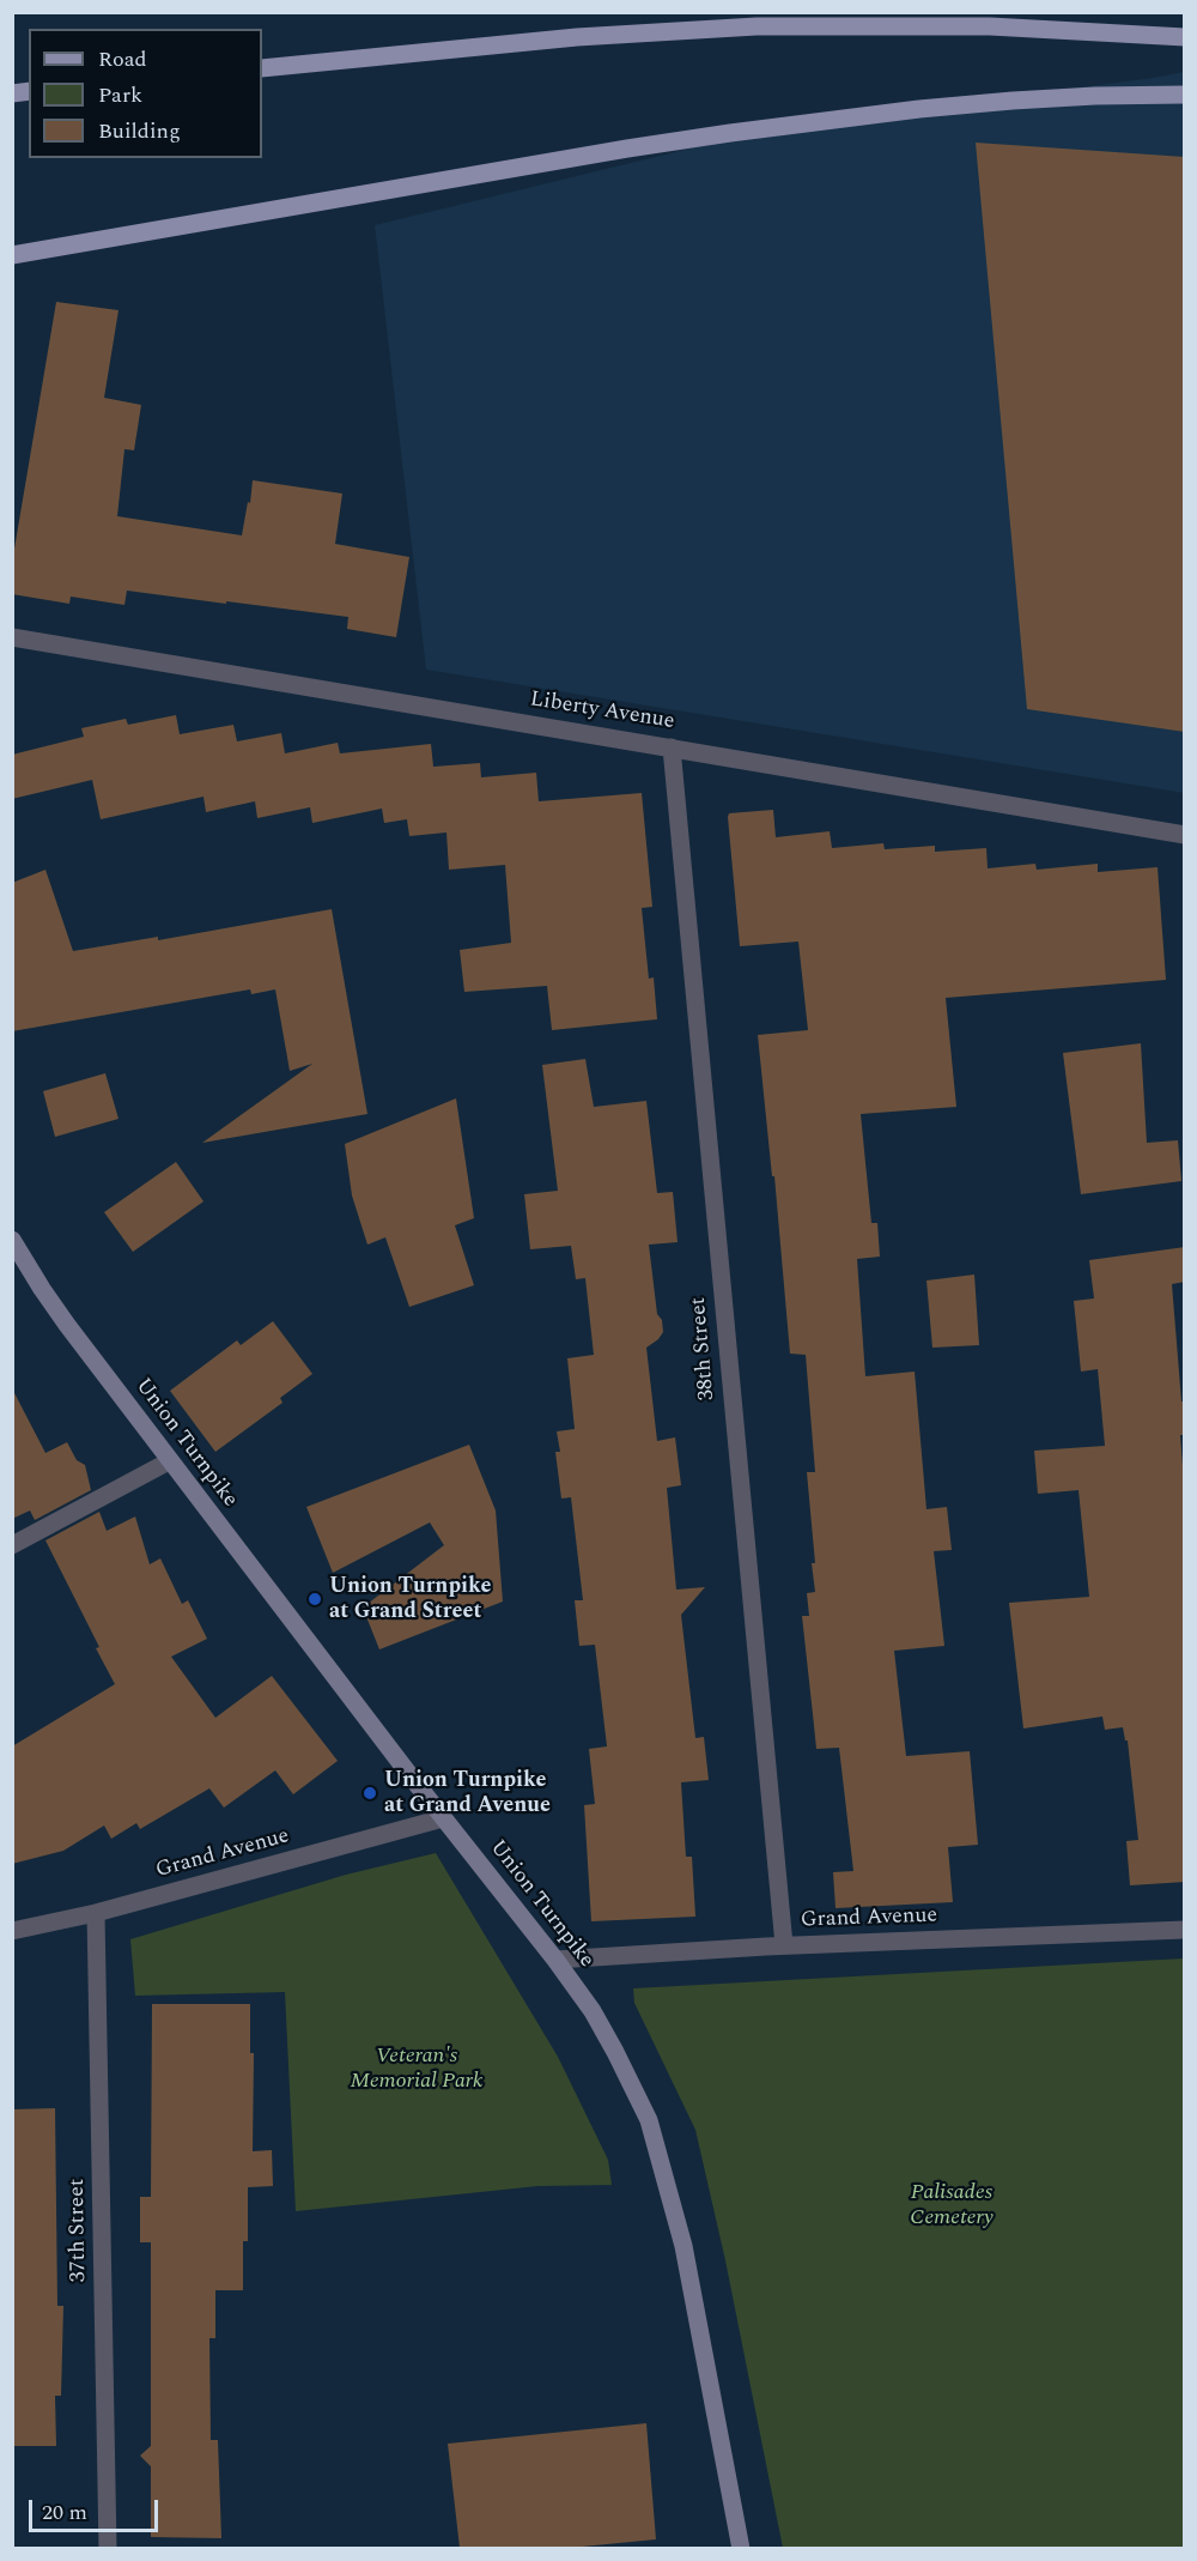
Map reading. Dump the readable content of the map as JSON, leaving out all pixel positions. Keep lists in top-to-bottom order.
{
  "streets": {
    "main road": ["Union Turnpike"],
    "street": [
      "Liberty Avenue",
      "38th Street",
      "Grand Avenue",
      "37th Street"
    ]
  },
  "crossings": [
    ["Liberty Avenue", "38th Street"],
    ["38th Street", "Grand Avenue"],
    ["Union Turnpike", "Grand Avenue"],
    ["Grand Avenue", "37th Street"]
  ],
  "parks": ["Veteran's Memorial Park", "Palisades Cemetery"],
  "places": ["Union Turnpike at Grand Street", "Union Turnpike at Grand Avenue"],
  "legend": ["Road", "Park", "Building"],
  "scale_bar": "20 m"
}
